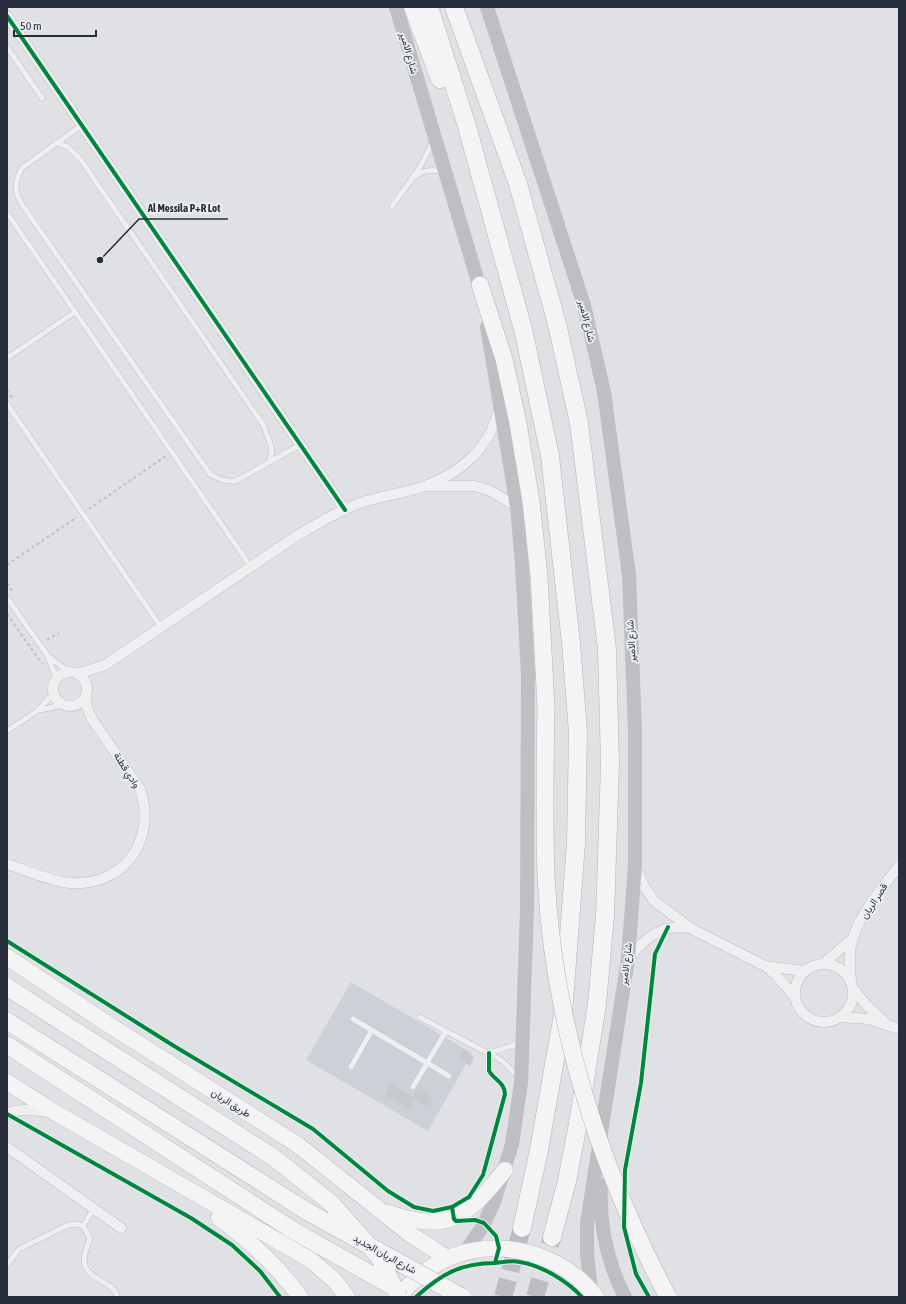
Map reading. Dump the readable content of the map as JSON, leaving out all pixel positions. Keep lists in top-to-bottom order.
{
  "streets": {
    "highway": ["شارع الريان الجديد"],
    "main road": ["شارع الامير", "طريق الريان"],
    "street": ["وادي قطنة", "قصر الريان"]
  },
  "places": ["Al Messila P+R Lot"],
  "scale_bar": "50 m"
}
